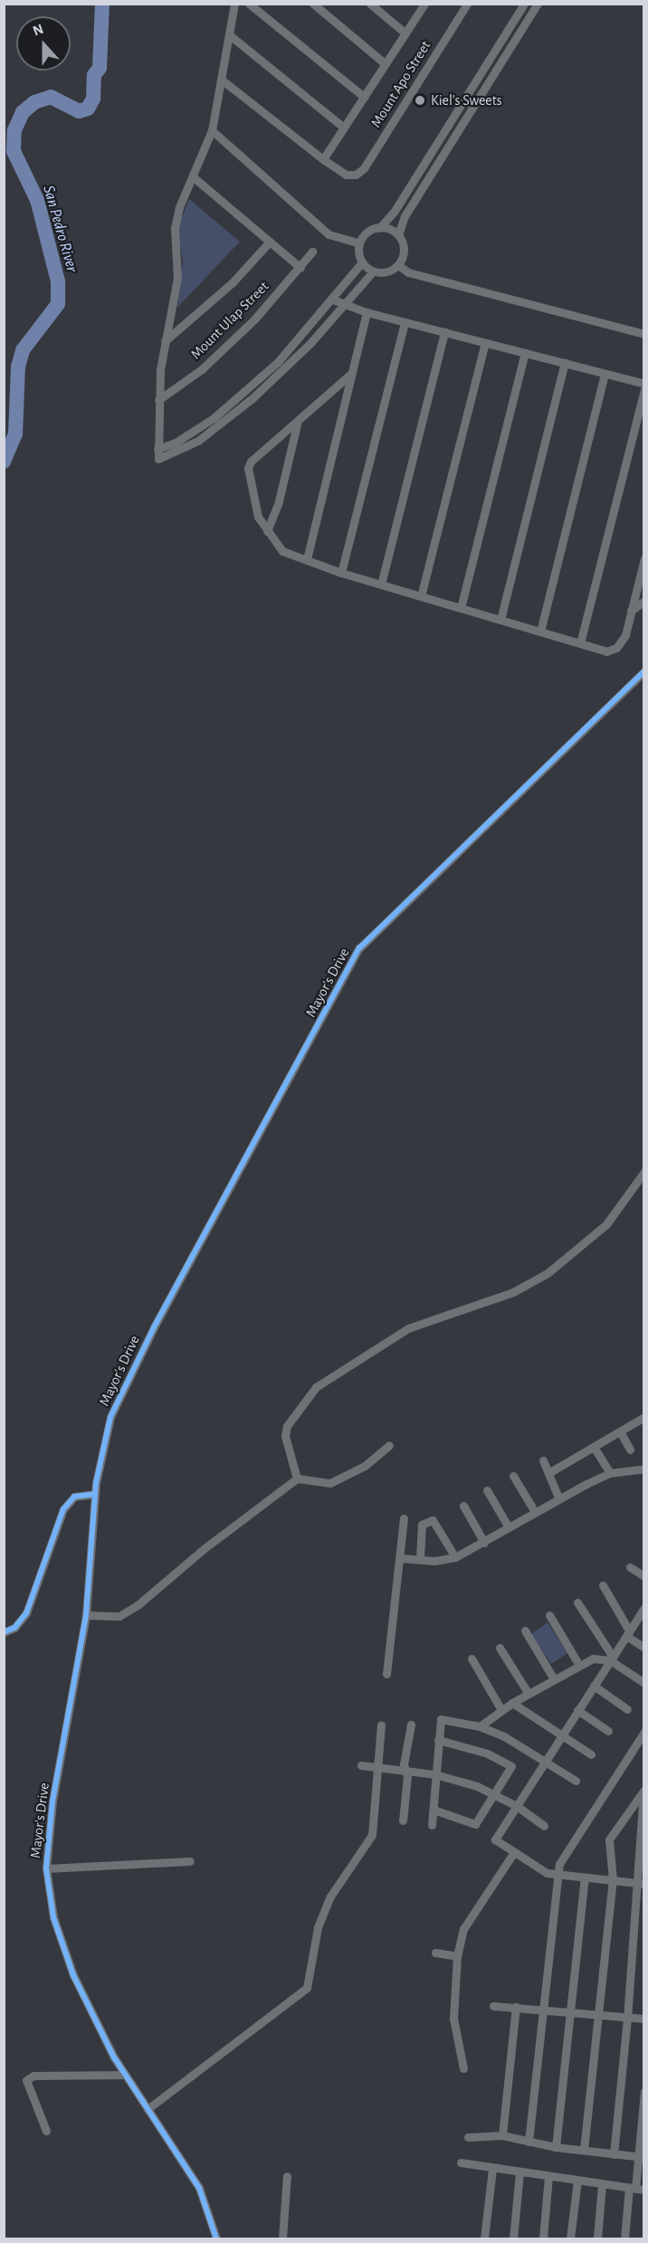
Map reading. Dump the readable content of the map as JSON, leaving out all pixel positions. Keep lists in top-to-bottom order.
{
  "streets": {
    "street": ["Mount Apo Street", "Mount Ulap Street", "Mayor's Drive"]
  },
  "water": ["San Pedro River"],
  "places": ["Kiel's Sweets"],
  "north": "top"
}
